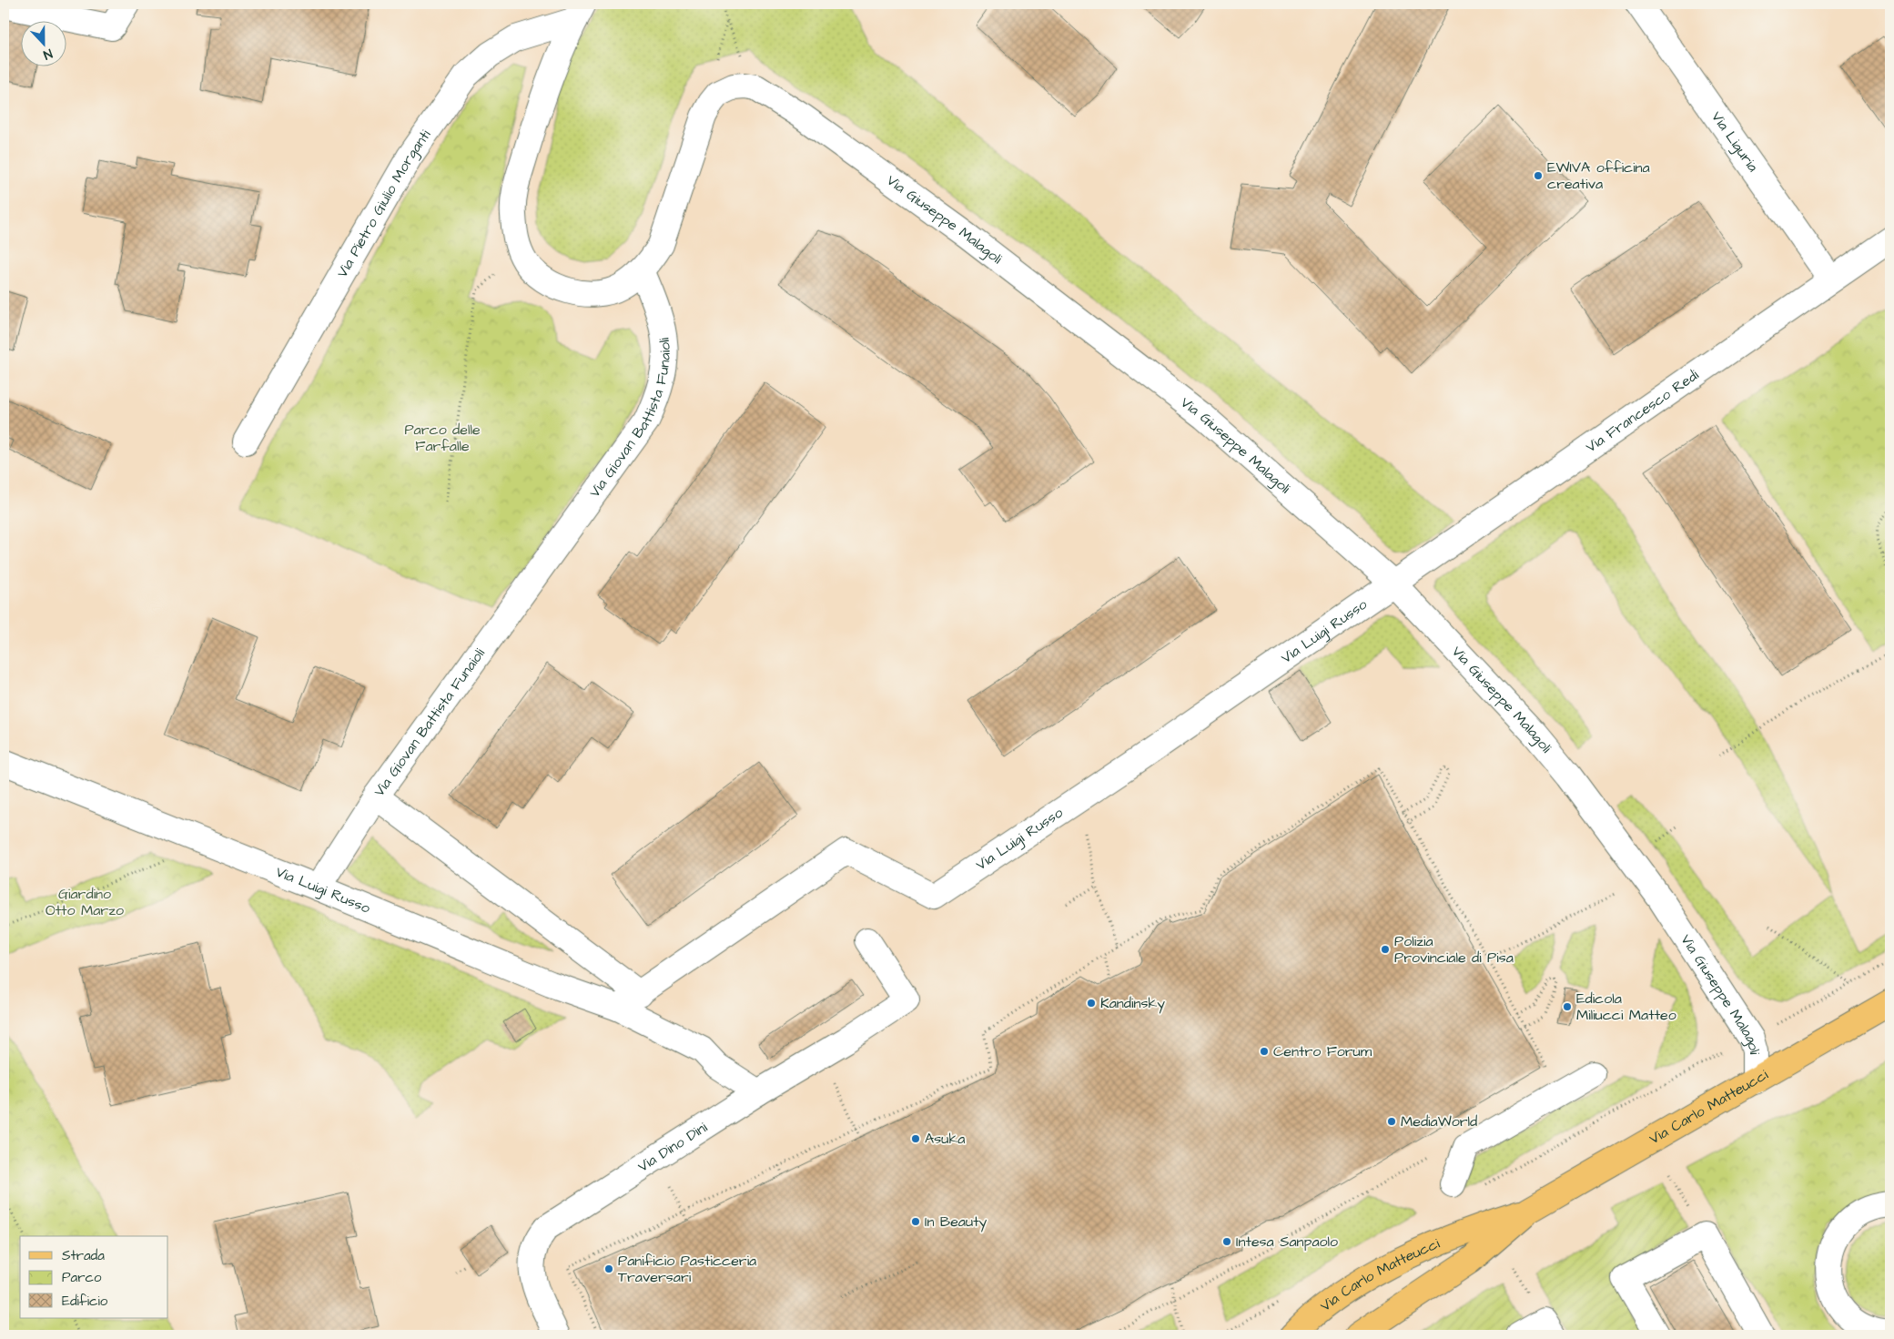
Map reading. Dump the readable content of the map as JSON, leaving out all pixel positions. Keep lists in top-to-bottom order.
{
  "streets": {
    "main road": ["Via Carlo Matteucci"],
    "street": [
      "Via Liguria",
      "Via Pietro Giulio Morganti",
      "Via Giuseppe Malagoli",
      "Via Francesco Redi",
      "Via Giovan Battista Funaioli",
      "Via Luigi Russo",
      "Via Dino Dini"
    ]
  },
  "crossings": [
    ["Via Liguria", "Via Francesco Redi"],
    ["Via Giuseppe Malagoli", "Via Francesco Redi"],
    ["Via Giuseppe Malagoli", "Via Luigi Russo"],
    ["Via Giuseppe Malagoli", "Via Carlo Matteucci"],
    ["Via Francesco Redi", "Via Luigi Russo"],
    ["Via Giovan Battista Funaioli", "Via Luigi Russo"]
  ],
  "parks": ["Parco delle Farfalle", "Giardino Otto Marzo"],
  "places": [
    "EWIVA officina creativa",
    "Polizia Provinciale di Pisa",
    "Kandinsky",
    "Edicola Miliucci Matteo",
    "Centro Forum",
    "MediaWorld",
    "Asuka",
    "In Beauty",
    "Intesa Sanpaolo",
    "Panificio Pasticceria Traversari"
  ],
  "legend": ["Strada", "Parco", "Edificio"],
  "north": "bottom"
}
